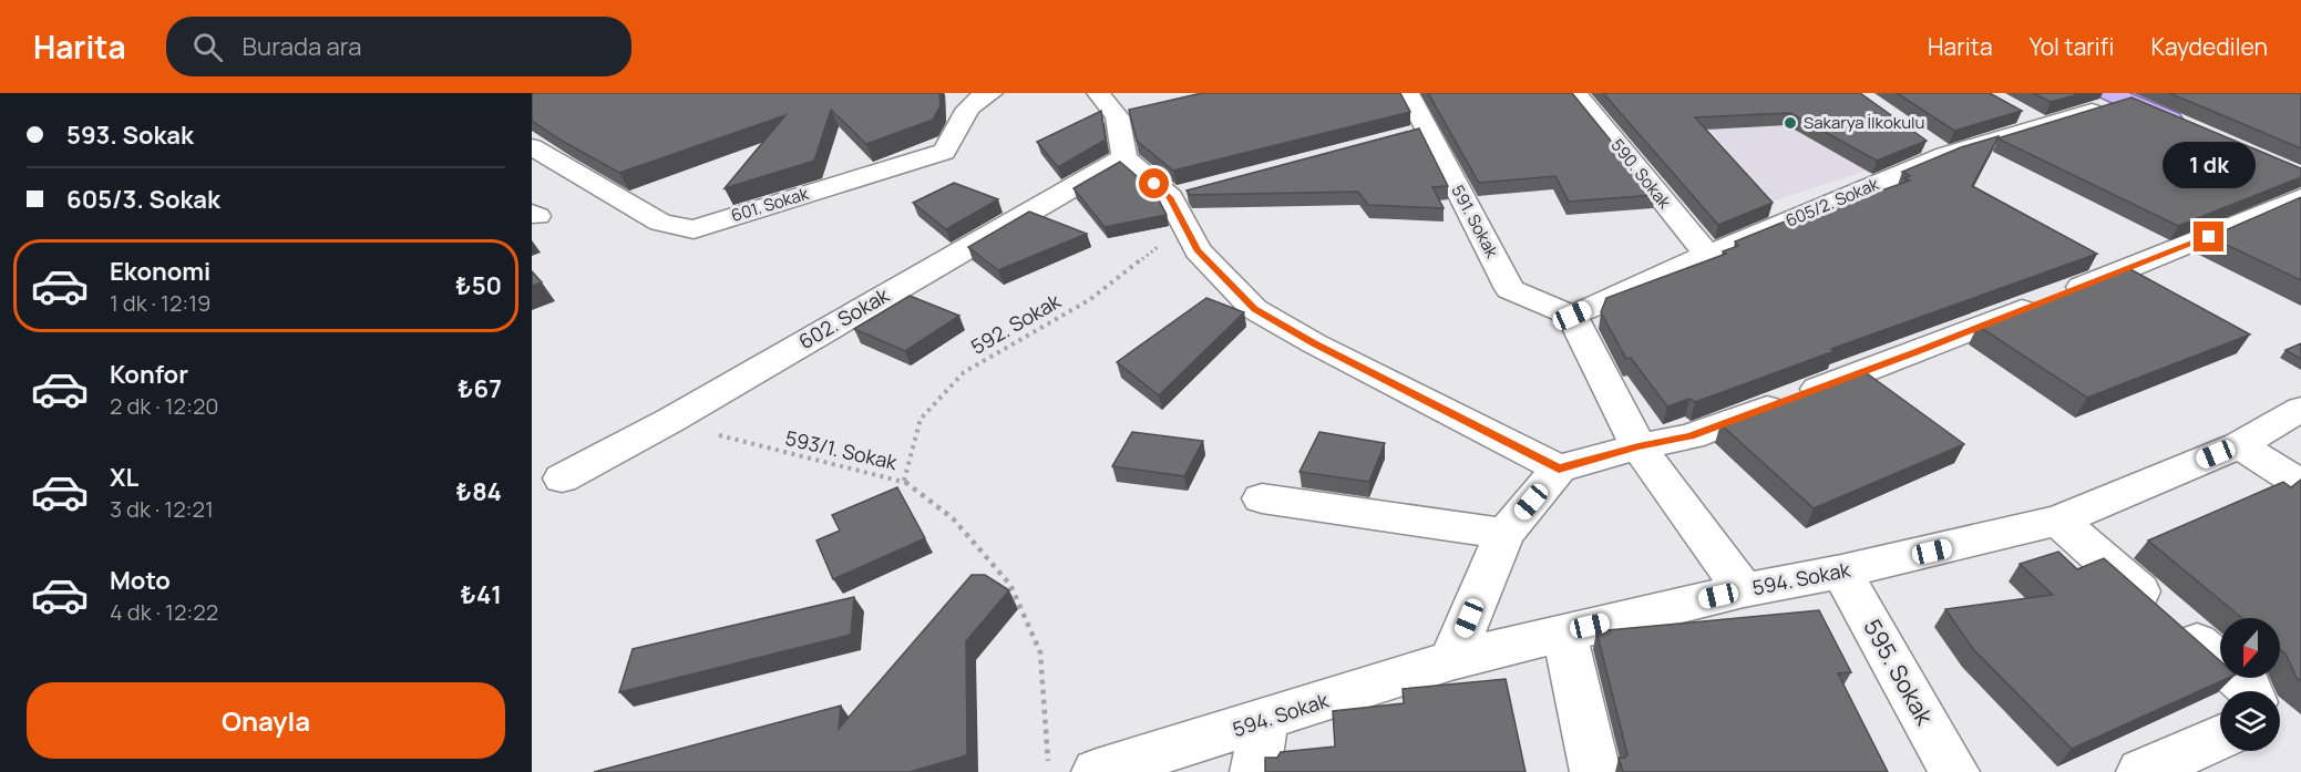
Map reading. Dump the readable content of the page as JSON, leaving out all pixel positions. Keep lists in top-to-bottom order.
{
  "streets": {
    "street": [
      "590. Sokak",
      "605/2. Sokak",
      "601. Sokak",
      "591. Sokak",
      "602. Sokak",
      "594. Sokak",
      "595. Sokak"
    ],
    "path": ["592. Sokak", "593/1. Sokak"]
  },
  "crossings": [
    ["590. Sokak", "605/2. Sokak"],
    ["605/2. Sokak", "591. Sokak"],
    ["602. Sokak", "593/1. Sokak"],
    ["592. Sokak", "593/1. Sokak"],
    ["594. Sokak", "595. Sokak"]
  ],
  "places": ["Sakarya İlkokulu"],
  "north": "bottom",
  "page": {
    "header": "Harita",
    "search": "Burada ara",
    "nav": ["Harita", "Yol tarifi", "Kaydedilen"],
    "banner": ["593. Sokak", "605/3. Sokak"],
    "bubble": "1 dk",
    "list": [
      {
        "name": "Ekonomi",
        "note": "1 dk · 12:19",
        "value": "₺50"
      },
      {
        "name": "Konfor",
        "note": "2 dk · 12:20",
        "value": "₺67"
      },
      {
        "name": "XL",
        "note": "3 dk · 12:21",
        "value": "₺84"
      },
      {
        "name": "Moto",
        "note": "4 dk · 12:22",
        "value": "₺41"
      }
    ],
    "buttons": "Onayla"
  }
}
